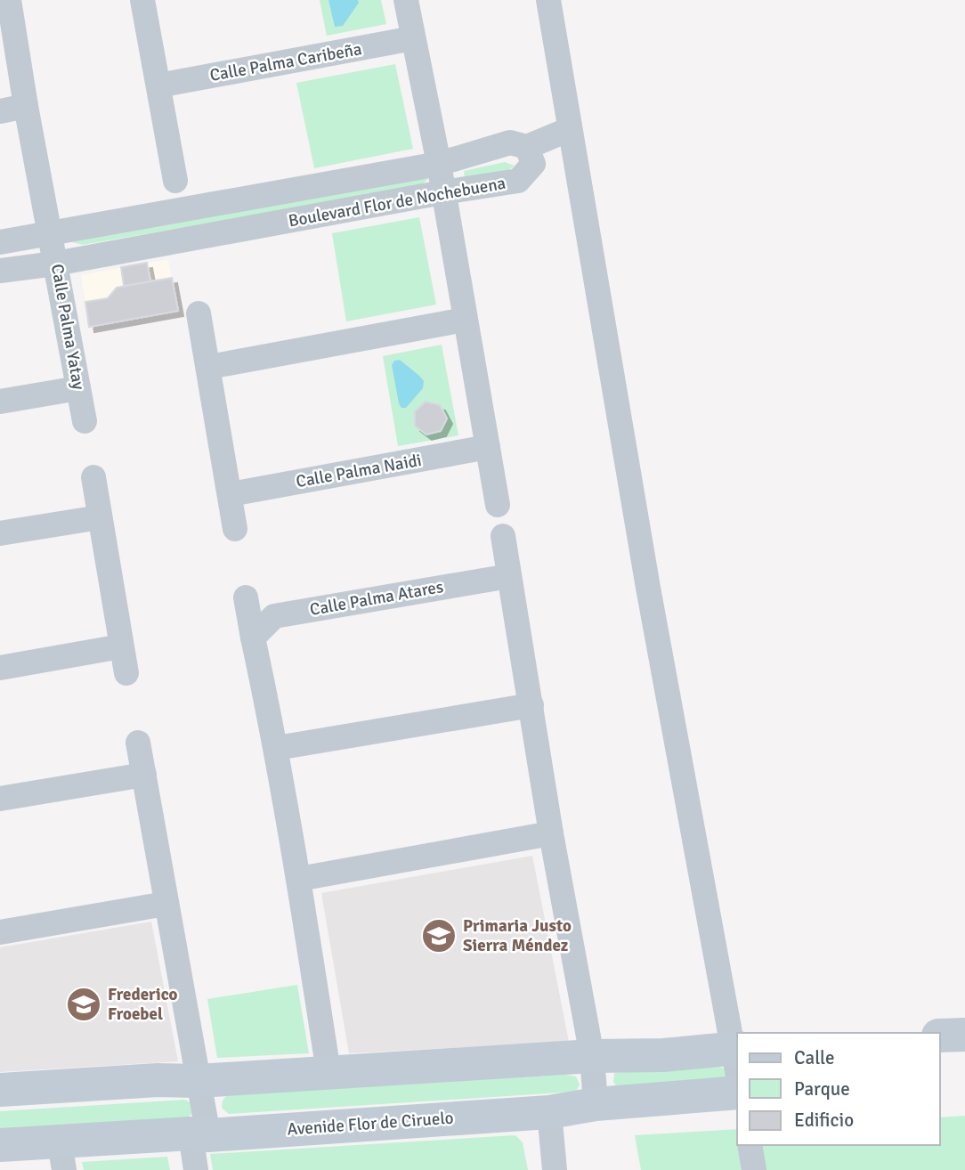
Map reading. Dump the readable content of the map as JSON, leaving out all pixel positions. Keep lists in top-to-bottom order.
{
  "streets": {
    "main road": ["Avenide Flor de Ciruelo"],
    "street": [
      "Calle Palma Caribeña",
      "Boulevard Flor de Nochebuena",
      "Calle Palma Yatay",
      "Calle Palma Naidi",
      "Calle Palma Atares"
    ]
  },
  "crossings": [
    ["Boulevard Flor de Nochebuena", "Calle Palma Yatay"]
  ],
  "places": {
    "school or university": ["Primaria Justo Sierra Méndez", "Frederico Froebel"]
  },
  "legend": ["Calle", "Parque", "Edificio"]
}
